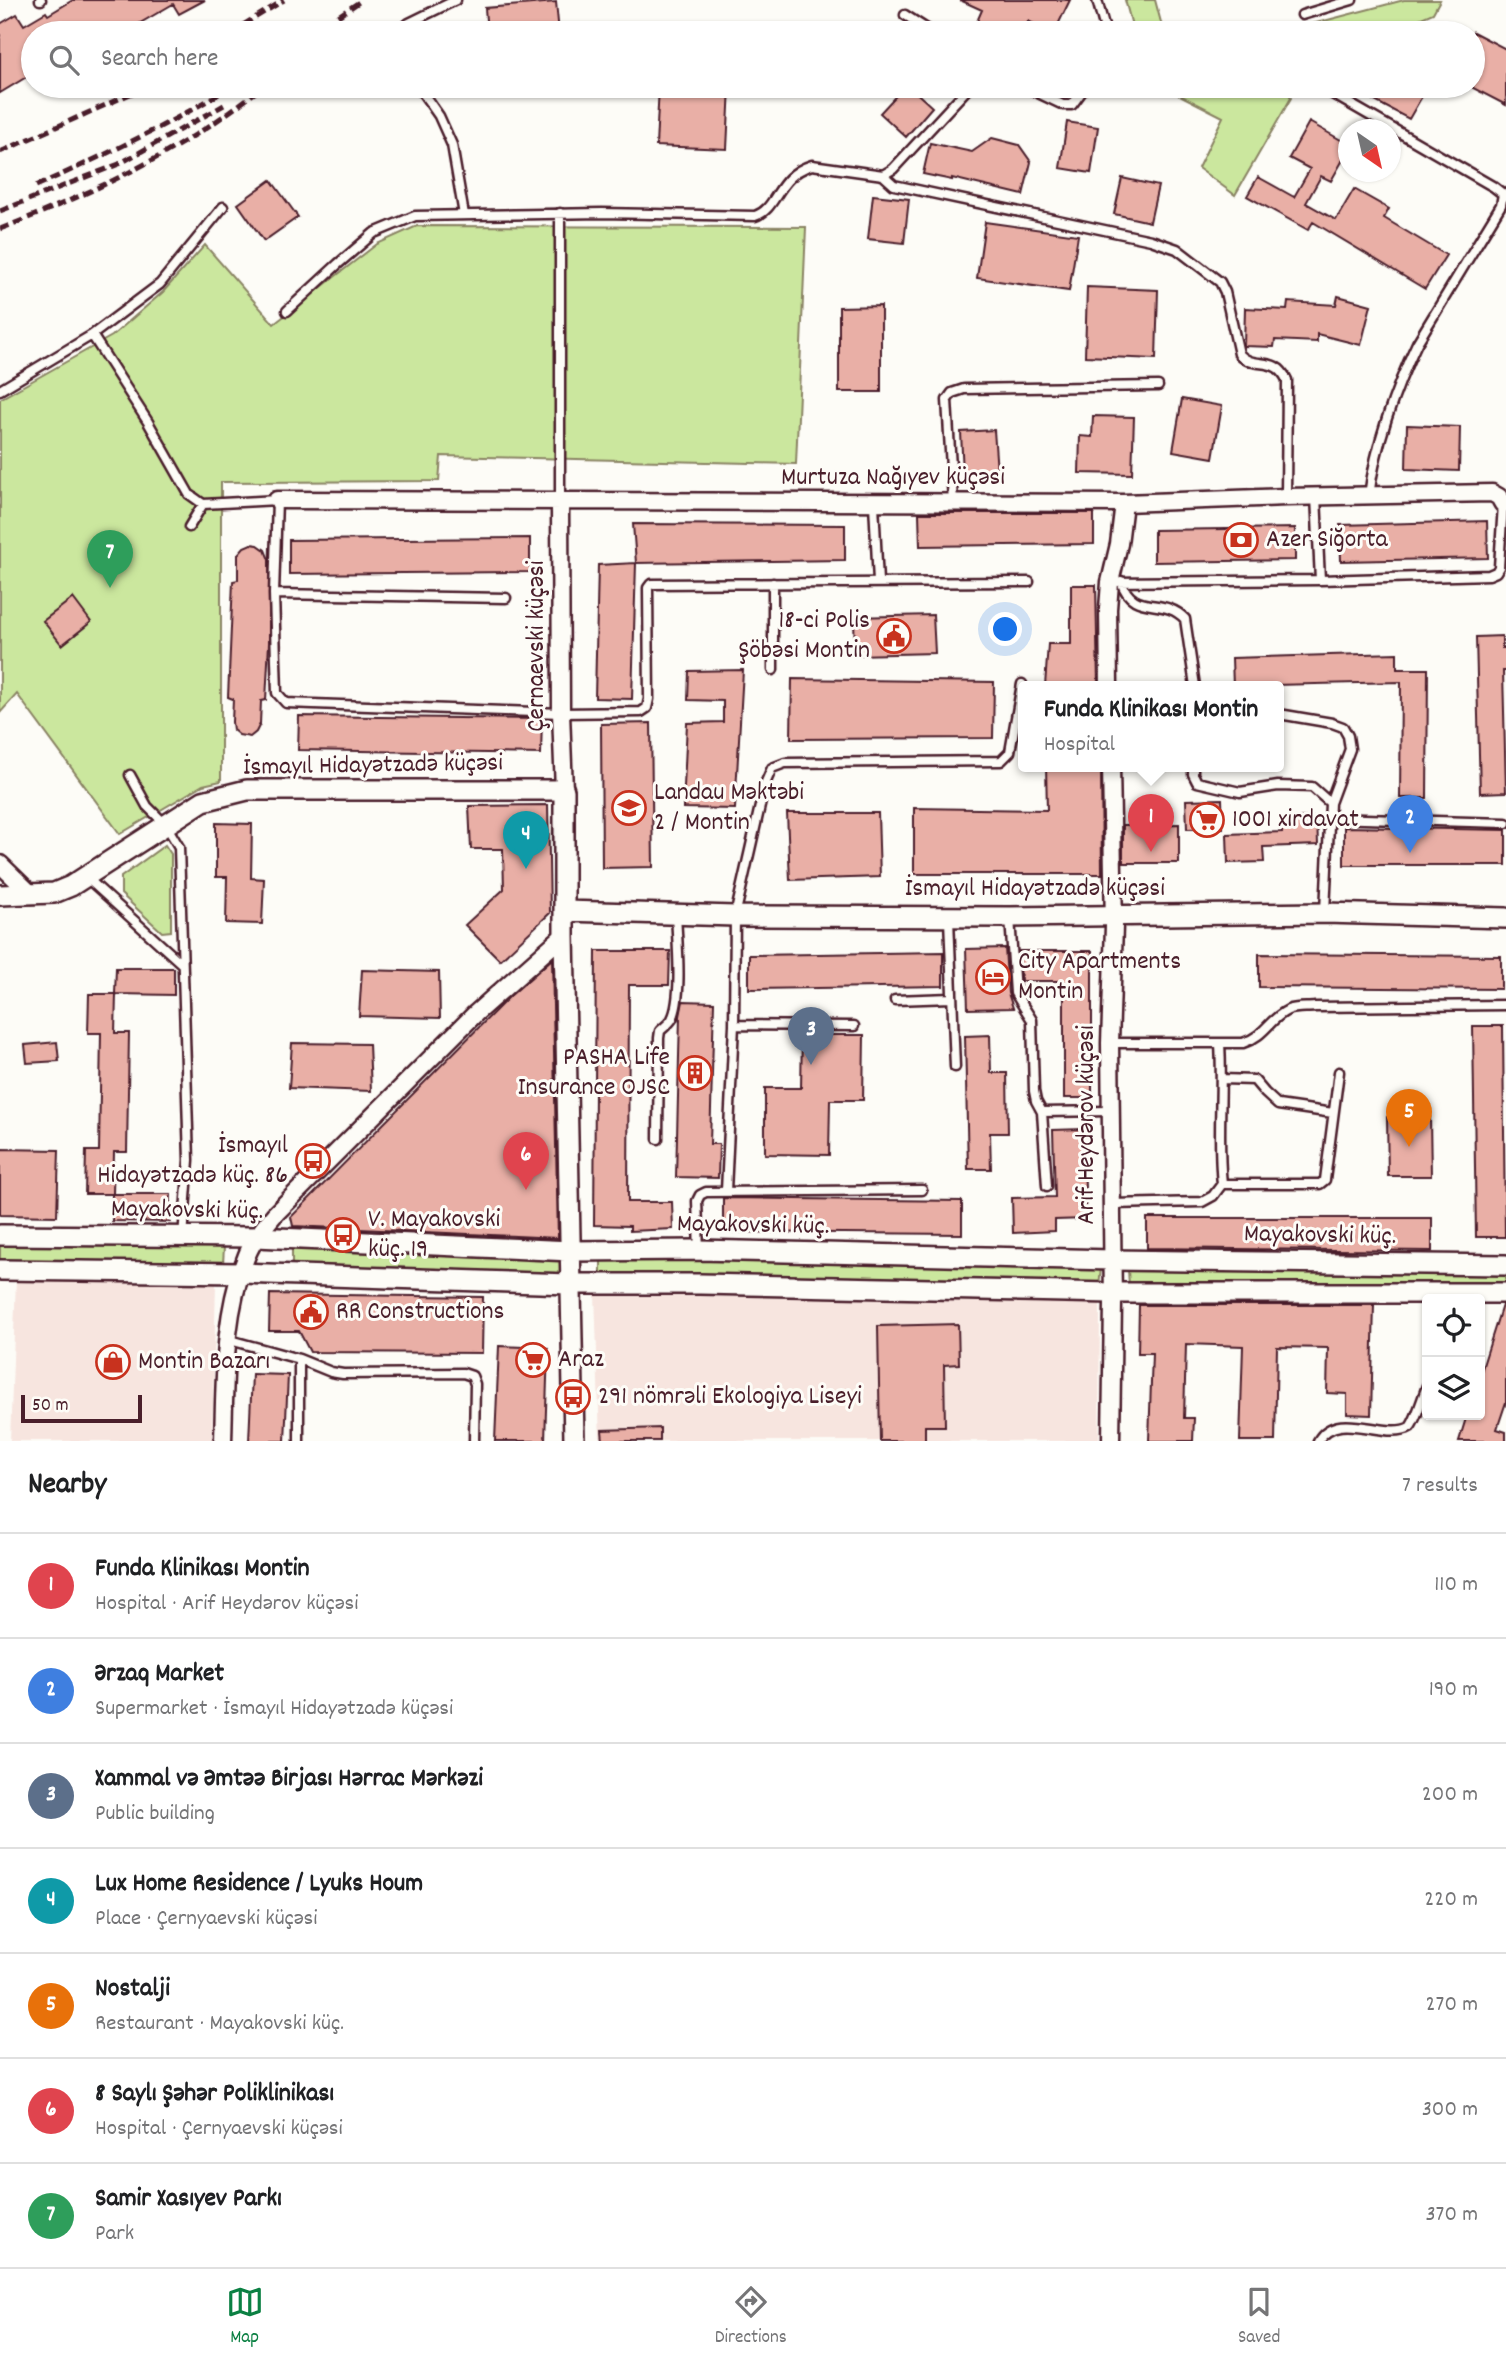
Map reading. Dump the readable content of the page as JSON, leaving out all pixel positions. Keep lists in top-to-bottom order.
{
  "streets": {
    "street": [
      "Murtuza Nağıyev küçəsi",
      "Çernaevski küçəsi",
      "İsmayıl Hidayətzadə küçəsi",
      "Arif Heydərov küçəsi",
      "Mayakovski küç."
    ]
  },
  "crossings": [
    ["Murtuza Nağıyev küçəsi", "Çernaevski küçəsi"],
    ["Çernaevski küçəsi", "İsmayıl Hidayətzadə küçəsi"],
    ["İsmayıl Hidayətzadə küçəsi", "Arif Heydərov küçəsi"],
    ["Arif Heydərov küçəsi", "Mayakovski küç."]
  ],
  "places": {
    "bank": ["Azer Siğorta"],
    "public building": ["18-ci Polis Şöbəsi Montin", "RR Constructions"],
    "school or university": ["Landau Məktəbi 2 / Montin"],
    "supermarket": ["1001 xirdavat", "Araz"],
    "hotel": ["City Apartments Montin"],
    "building": ["PASHA Life Insurance OJSC"],
    "bus stop": ["İsmayıl Hidayətzadə küç. 86", "V. Mayakovski küç. 19", "291 nömrəli Ekologiya Liseyi"],
    "shop": ["Montin Bazarı"]
  },
  "scale_bar": "50 m",
  "north": "bottom right",
  "page": {
    "search": "Search here",
    "pins": [
      "7",
      "1",
      "2",
      "4",
      "3",
      "5",
      "6"
    ],
    "popup": ["Funda Klinikası Montin", "Hospital"],
    "scale": "50 m",
    "heading": ["Nearby", "7 results"],
    "list": [
      {
        "mark": "1",
        "name": "Funda Klinikası Montin",
        "note": "Hospital · Arif Heydərov küçəsi",
        "value": "110 m"
      },
      {
        "mark": "2",
        "name": "Ərzaq Market",
        "note": "Supermarket · İsmayıl Hidayətzadə küçəsi",
        "value": "190 m"
      },
      {
        "mark": "3",
        "name": "Xammal və Əmtəə Birjası Hərrac Mərkəzi",
        "note": "Public building",
        "value": "200 m"
      },
      {
        "mark": "4",
        "name": "Lux Home Residence / Lyuks Houm",
        "note": "Place · Çernyaevski küçəsi",
        "value": "220 m"
      },
      {
        "mark": "5",
        "name": "Nostalji",
        "note": "Restaurant · Mayakovski küç.",
        "value": "270 m"
      },
      {
        "mark": "6",
        "name": "8 Saylı Şəhər Poliklinikası",
        "note": "Hospital · Çernyaevski küçəsi",
        "value": "300 m"
      },
      {
        "mark": "7",
        "name": "Samir Xasıyev Parkı",
        "note": "Park",
        "value": "370 m"
      }
    ],
    "nav": ["Map", "Directions", "Saved"]
  }
}
